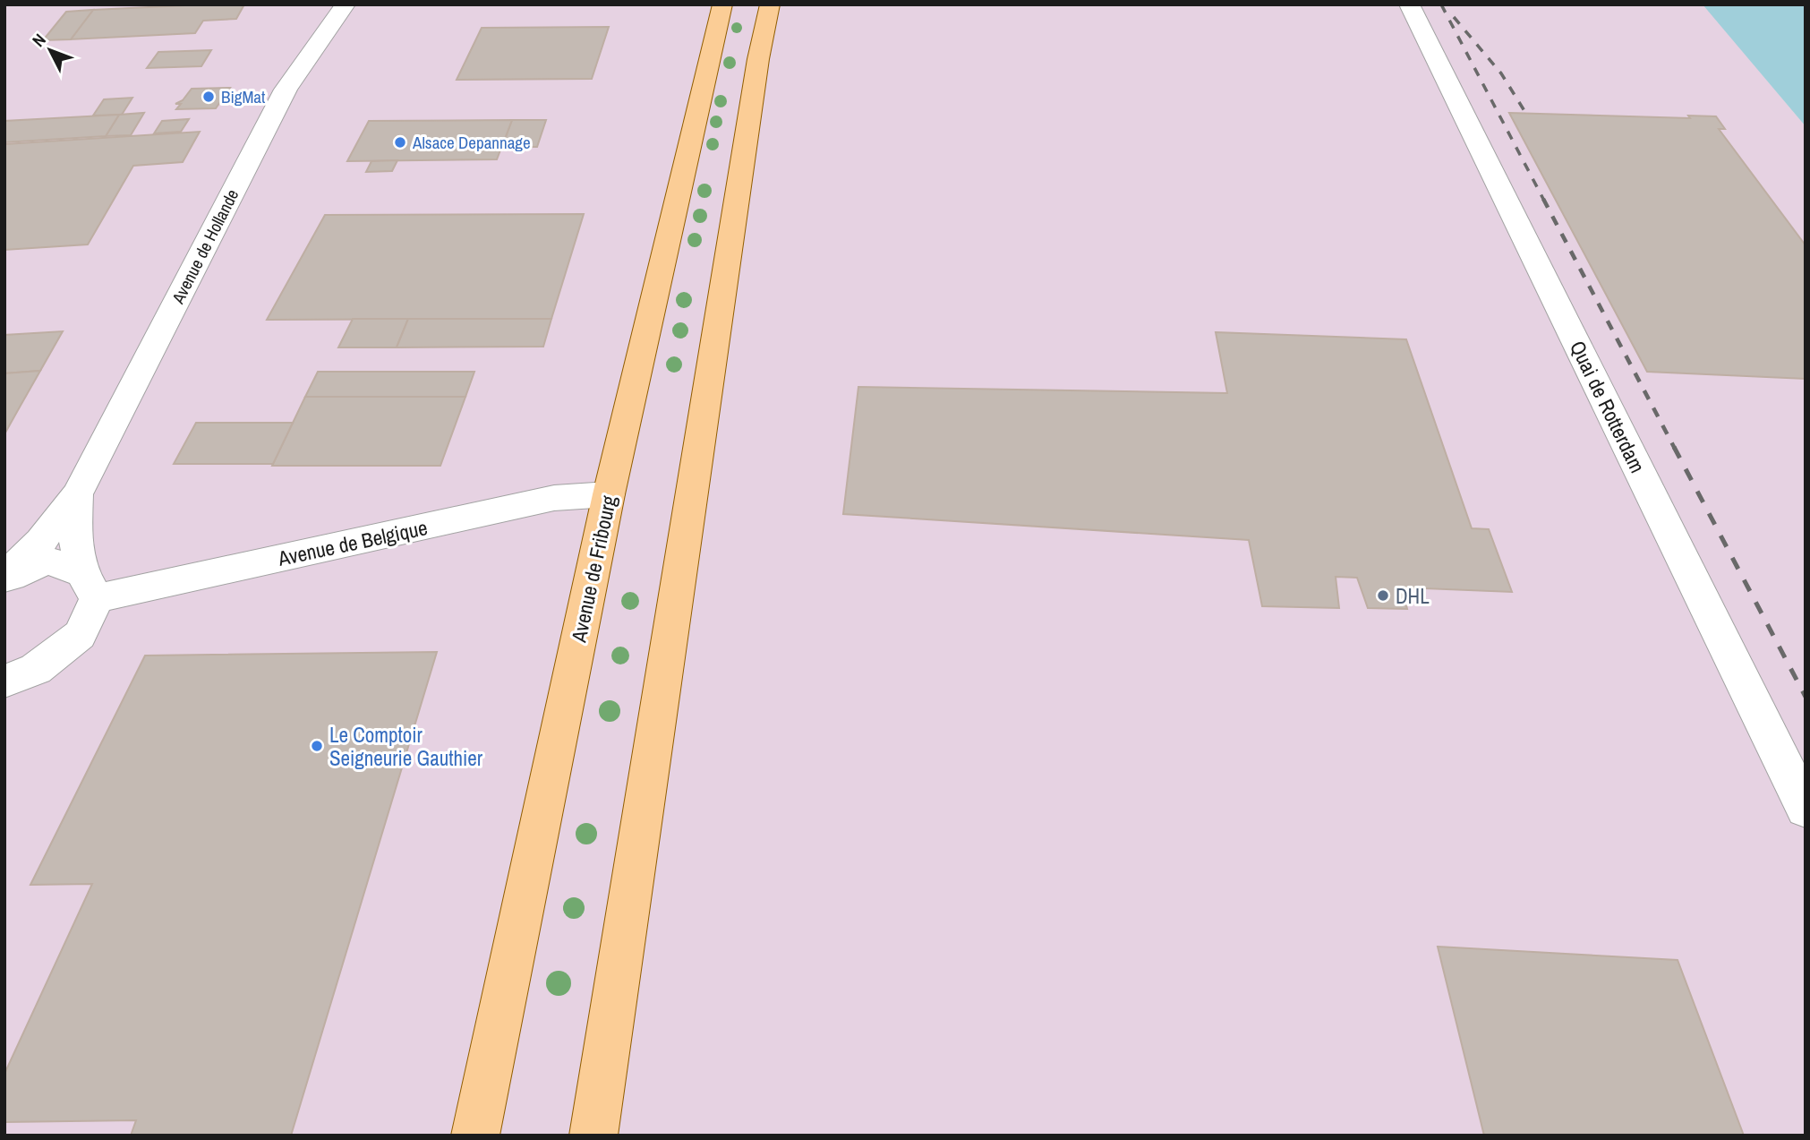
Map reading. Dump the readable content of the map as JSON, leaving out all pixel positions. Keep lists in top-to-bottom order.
{
  "streets": {
    "main road": ["Avenue de Fribourg"],
    "street": ["Avenue de Hollande", "Quai de Rotterdam", "Avenue de Belgique"]
  },
  "crossings": [
    ["Avenue de Hollande", "Avenue de Belgique"],
    ["Avenue de Belgique", "Avenue de Fribourg"]
  ],
  "places": [
    "BigMat",
    "Alsace Depannage",
    "DHL",
    "Le Comptoir Seigneurie Gauthier"
  ],
  "north": "top left"
}
